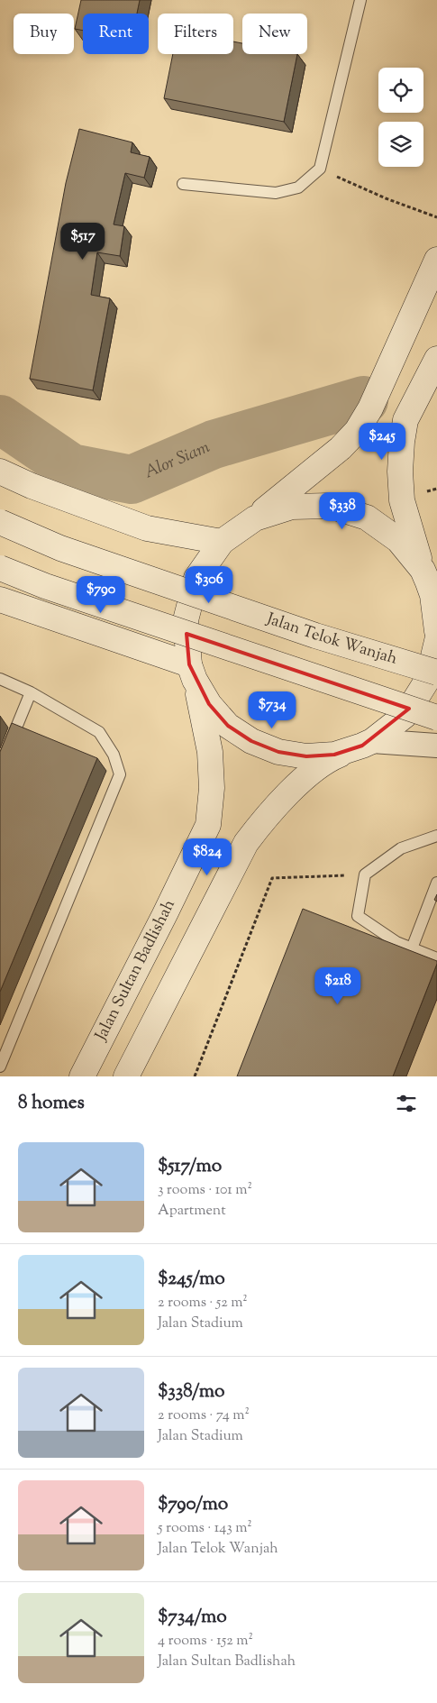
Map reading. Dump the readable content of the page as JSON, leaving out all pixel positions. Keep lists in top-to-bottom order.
{
  "streets": {
    "main road": ["Jalan Telok Wanjah", "Jalan Sultan Badlishah"]
  },
  "water": ["Alor Siam"],
  "page": {
    "chip": [
      "Buy",
      "Rent",
      "Filters",
      "New"
    ],
    "price": [
      "$517",
      "$245",
      "$338",
      "$306",
      "$790",
      "$734",
      "$824",
      "$218"
    ],
    "heading": "8 homes",
    "list": [
      {
        "name": "$517/mo",
        "note": "3 rooms · 101 m² · Apartment"
      },
      {
        "name": "$245/mo",
        "note": "2 rooms · 52 m² · Jalan Stadium"
      },
      {
        "name": "$338/mo",
        "note": "2 rooms · 74 m² · Jalan Stadium"
      },
      {
        "name": "$790/mo",
        "note": "5 rooms · 143 m² · Jalan Telok Wanjah"
      },
      {
        "name": "$734/mo",
        "note": "4 rooms · 152 m² · Jalan Sultan Badlishah"
      }
    ]
  }
}
